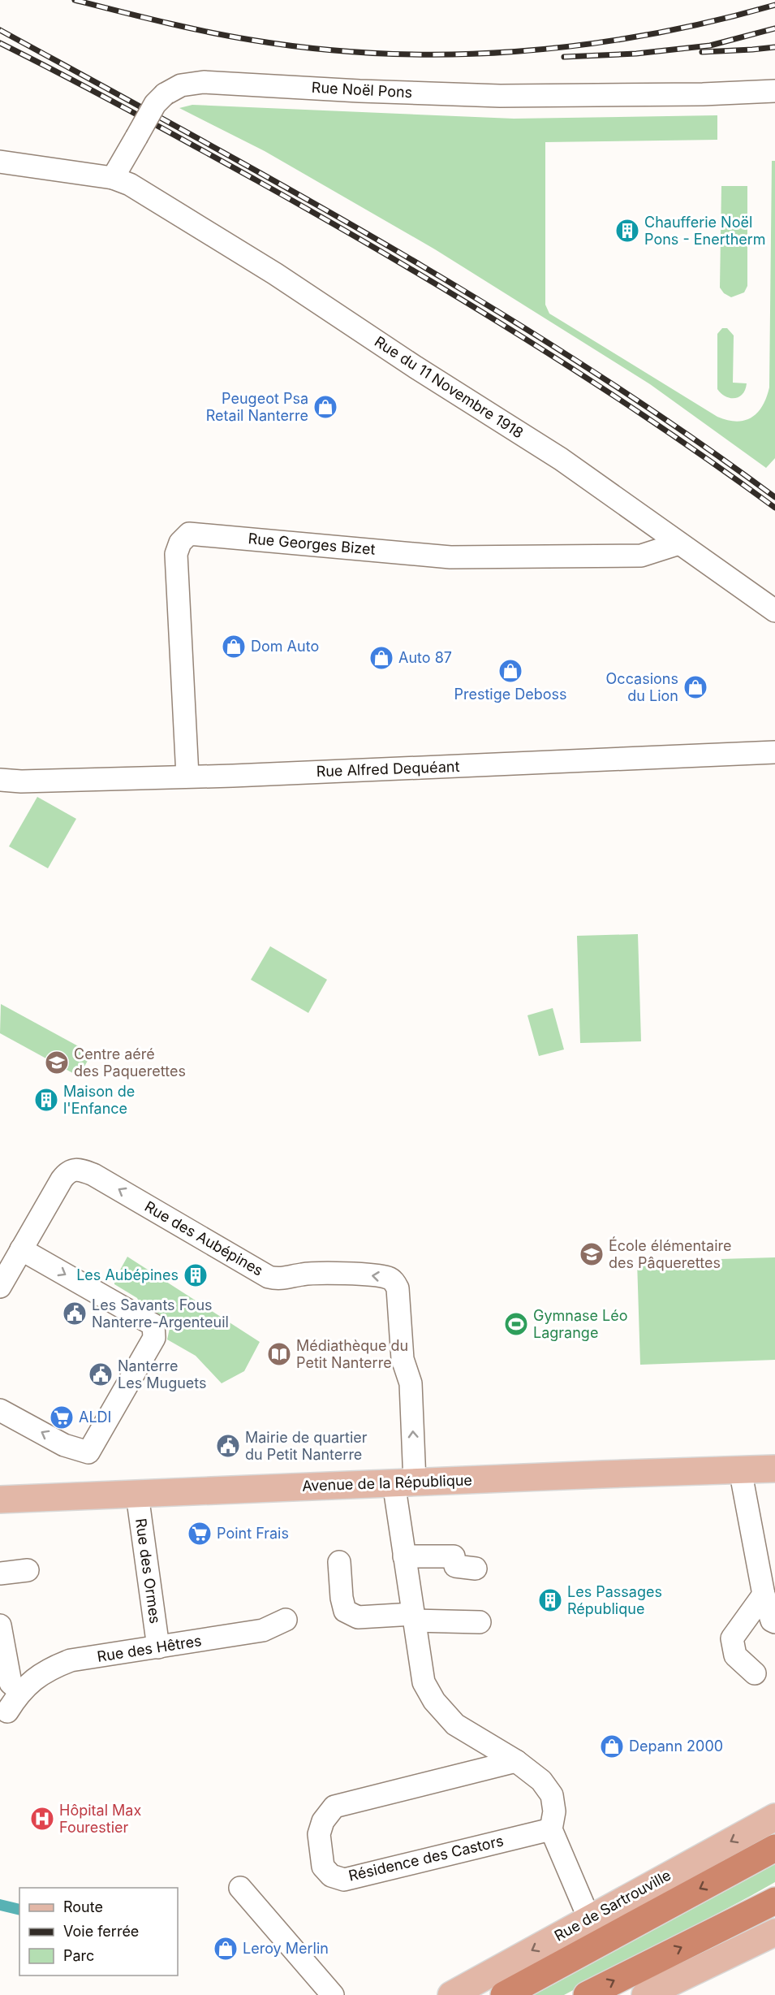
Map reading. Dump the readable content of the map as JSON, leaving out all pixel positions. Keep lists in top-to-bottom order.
{
  "streets": {
    "main road": ["Avenue de la République", "Rue de Sartrouville"],
    "street": [
      "Rue Noël Pons",
      "Rue du 11 Novembre 1918",
      "Rue Georges Bizet",
      "Rue Alfred Dequéant",
      "Rue des Aubépines",
      "Rue des Ormes",
      "Rue des Hêtres",
      "Résidence des Castors"
    ]
  },
  "crossings": [
    ["Rue Noël Pons", "Rue du 11 Novembre 1918"],
    ["Rue du 11 Novembre 1918", "Rue Georges Bizet"],
    ["Rue Georges Bizet", "Rue Alfred Dequéant"],
    ["Rue des Aubépines", "Avenue de la République"],
    ["Avenue de la République", "Rue des Ormes"],
    ["Rue des Ormes", "Rue des Hêtres"]
  ],
  "places": {
    "building": [
      "Chaufferie Noël Pons - Enertherm",
      "Maison de l'Enfance",
      "Les Aubépines",
      "Les Passages République"
    ],
    "shop": [
      "Peugeot Psa Retail Nanterre",
      "Dom Auto",
      "Auto 87",
      "Prestige Deboss",
      "Occasions du Lion",
      "Depann 2000",
      "Leroy Merlin"
    ],
    "school or university": ["Centre aéré des Paquerettes", "École élémentaire des Pâquerettes"],
    "public building": ["Les Savants Fous Nanterre-Argenteuil", "Nanterre Les Muguets", "Mairie de quartier du Petit Nanterre"],
    "sports": ["Gymnase Léo Lagrange"],
    "library": ["Médiathèque du Petit Nanterre"],
    "supermarket": ["ALDI", "Point Frais"],
    "hospital": ["Hôpital Max Fourestier"]
  },
  "legend": ["Route", "Voie ferrée", "Parc"]
}
